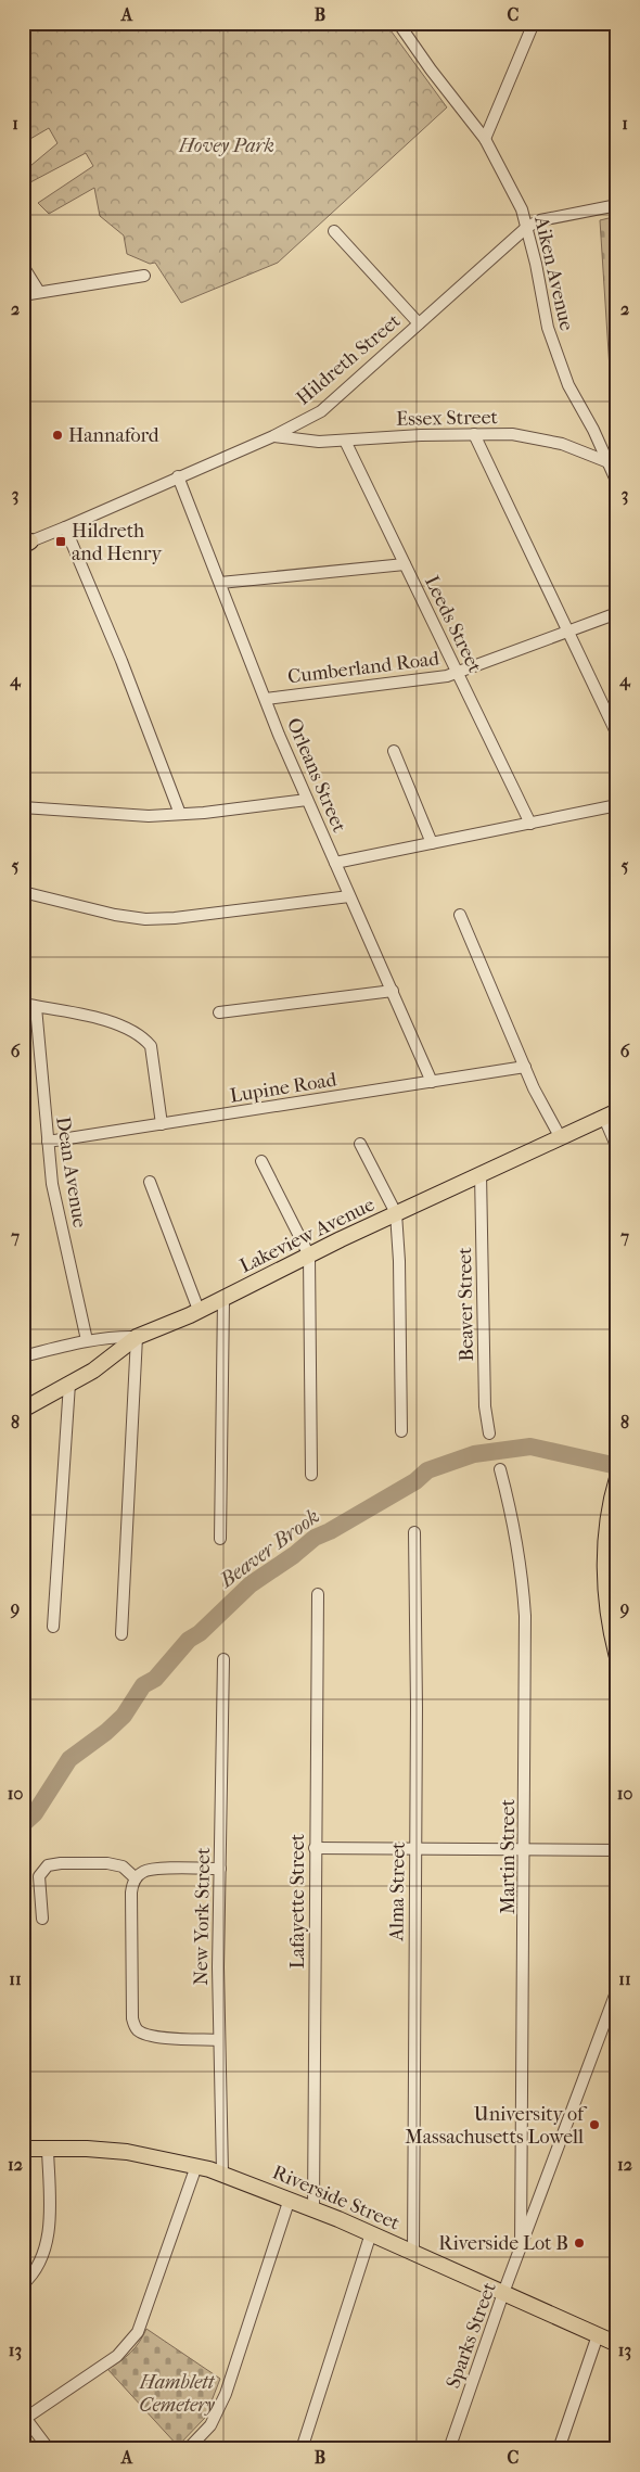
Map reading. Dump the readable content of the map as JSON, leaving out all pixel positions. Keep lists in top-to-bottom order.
{
  "streets": {
    "main road": ["Lakeview Avenue", "Riverside Street"],
    "street": [
      "Aiken Avenue",
      "Hildreth Street",
      "Essex Street",
      "Leeds Street",
      "Cumberland Road",
      "Orleans Street",
      "Lupine Road",
      "Dean Avenue",
      "Beaver Street",
      "Martin Street",
      "Alma Street",
      "Lafayette Street",
      "New York Street",
      "Sparks Street"
    ]
  },
  "crossings": [
    ["Aiken Avenue", "Hildreth Street"],
    ["Aiken Avenue", "Essex Street"],
    ["Hildreth Street", "Essex Street"],
    ["Hildreth Street", "Orleans Street"],
    ["Essex Street", "Leeds Street"],
    ["Leeds Street", "Cumberland Road"],
    ["Cumberland Road", "Orleans Street"],
    ["Orleans Street", "Lupine Road"],
    ["Lupine Road", "Dean Avenue"],
    ["Lakeview Avenue", "Beaver Street"],
    ["Martin Street", "Sparks Street"],
    ["Alma Street", "Riverside Street"],
    ["Lafayette Street", "Riverside Street"],
    ["New York Street", "Riverside Street"],
    ["Riverside Street", "Sparks Street"]
  ],
  "water": ["Beaver Brook"],
  "parks": ["Hovey Park", "Hamblett Cemetery"],
  "places": {
    "other": ["Hannaford", "University of Massachusetts Lowell", "Riverside Lot B"],
    "transit": ["Hildreth and Henry"]
  },
  "grid": {
    "columns": ["A", "B", "C"],
    "rows": [
      "1",
      "2",
      "3",
      "4",
      "5",
      "6",
      "7",
      "8",
      "9",
      "10",
      "11",
      "12",
      "13"
    ]
  }
}
